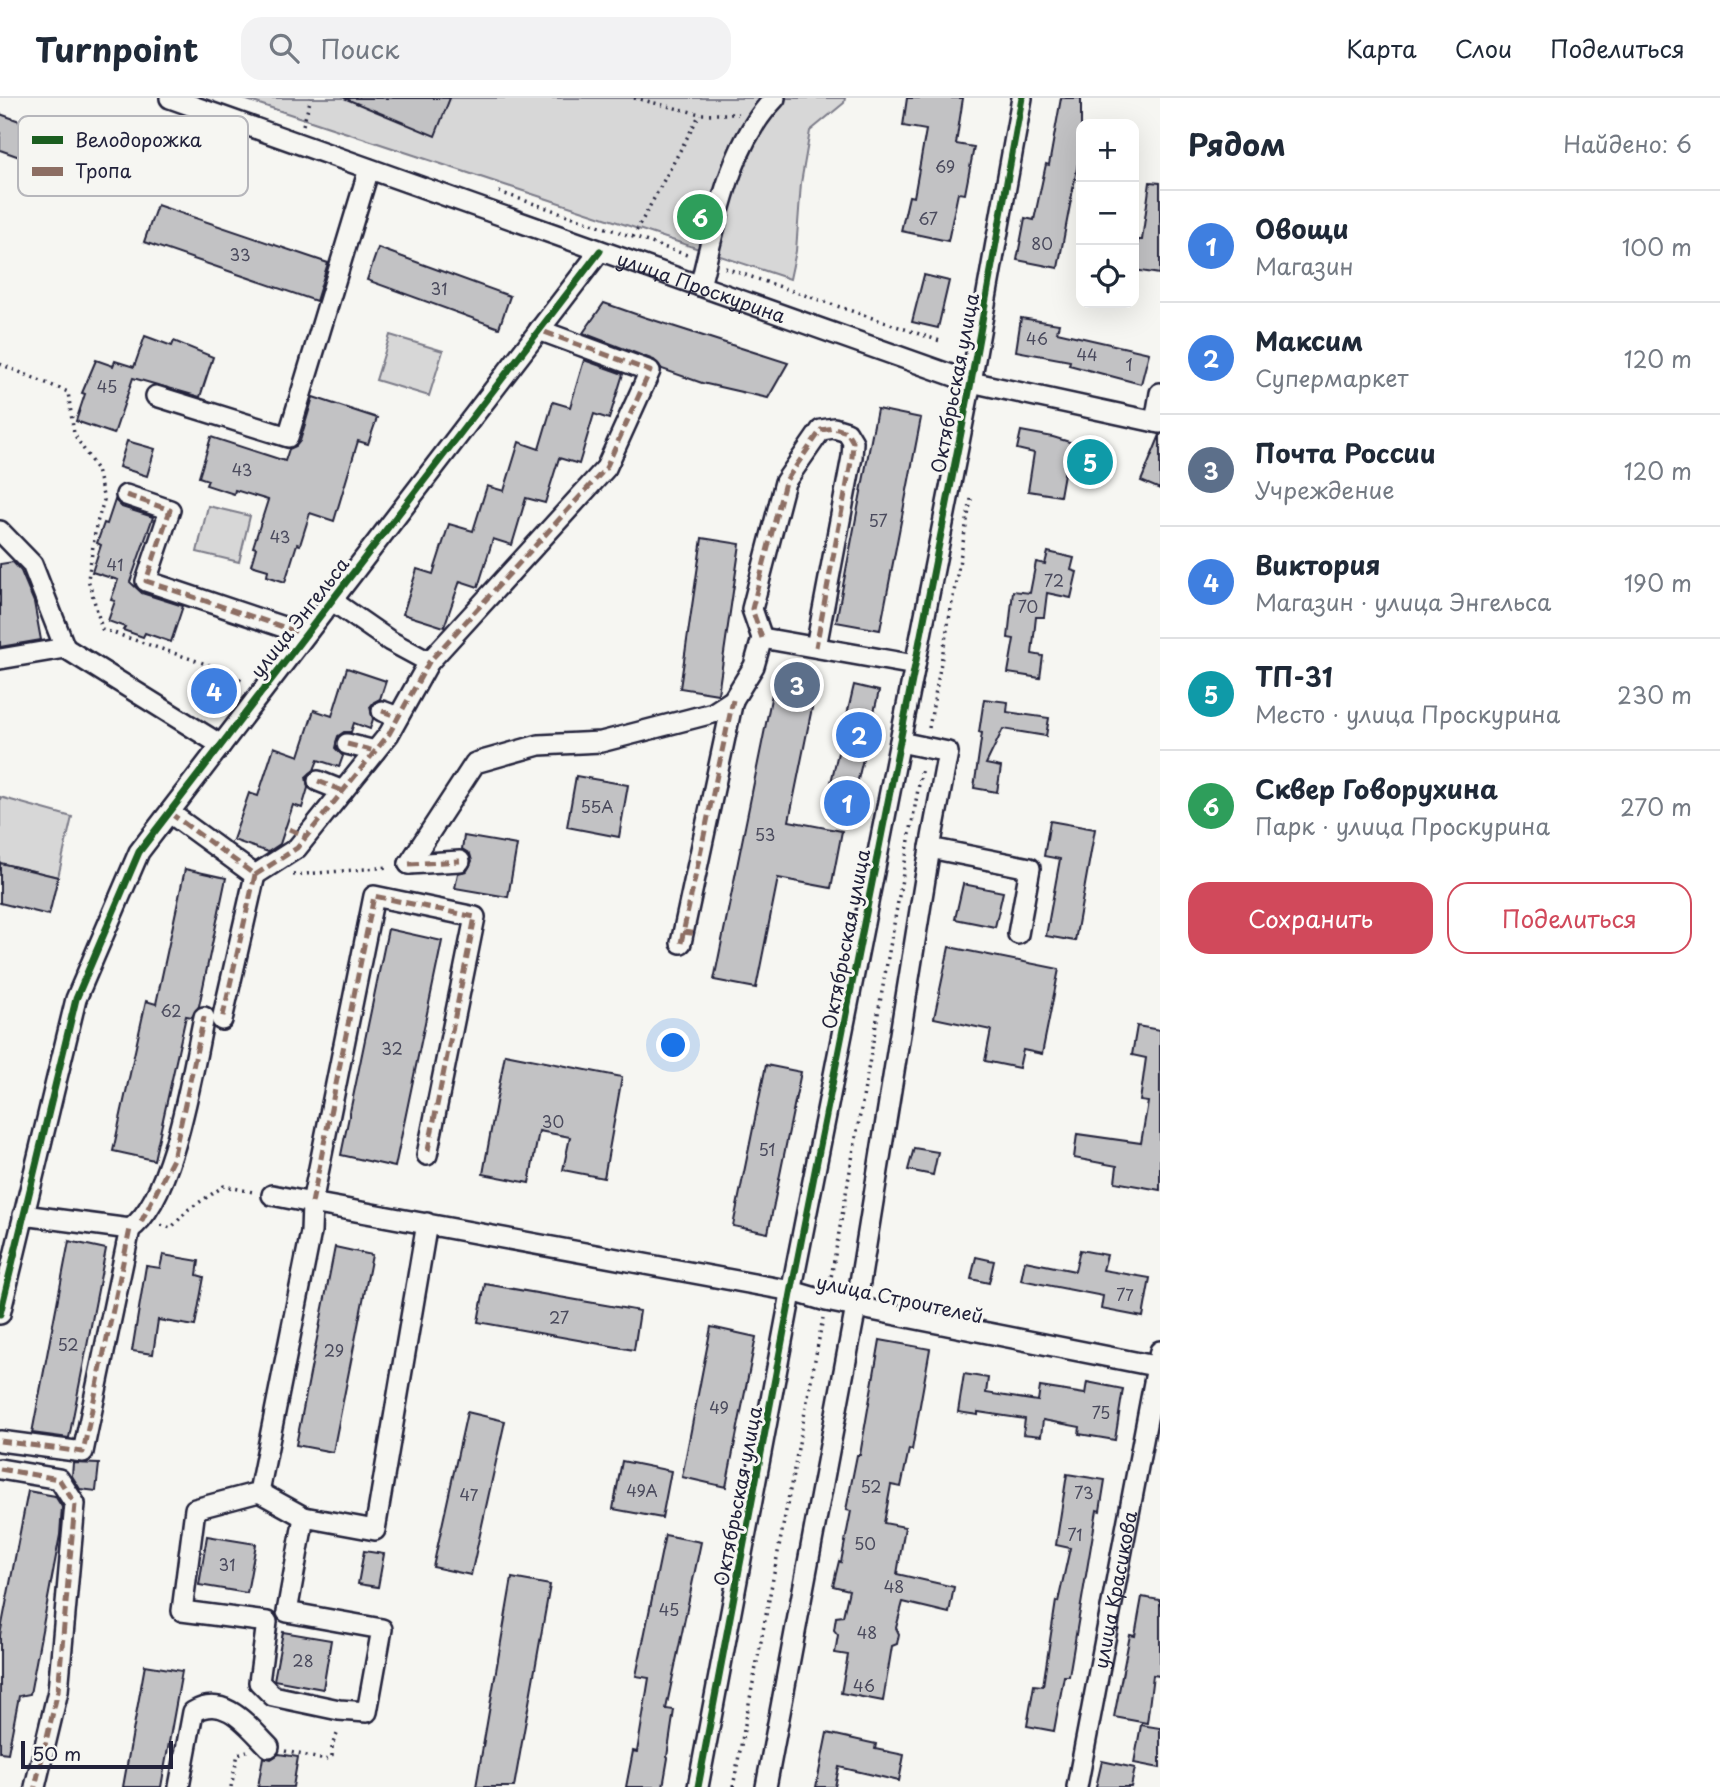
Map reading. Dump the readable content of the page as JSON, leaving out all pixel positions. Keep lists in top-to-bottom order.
{
  "streets": {
    "street": [
      "улица Проскурина",
      "Октябрьская улица",
      "улица Энгельса",
      "улица Строителей",
      "улица Красикова"
    ]
  },
  "crossings": [
    ["улица Проскурина", "Октябрьская улица"],
    ["улица Проскурина", "улица Энгельса"],
    ["Октябрьская улица", "улица Строителей"],
    ["улица Строителей", "улица Красикова"]
  ],
  "house_numbers": [
    "69",
    "67",
    "80",
    "33",
    "31",
    "46",
    "44",
    "1",
    "45",
    "43",
    "57",
    "43",
    "41",
    "72",
    "70",
    "55А",
    "53",
    "62",
    "32",
    "30",
    "51",
    "77",
    "27",
    "52",
    "29",
    "49",
    "75",
    "52",
    "49А",
    "73",
    "47",
    "71",
    "50",
    "31",
    "48",
    "45",
    "48",
    "28",
    "46"
  ],
  "legend": ["Велодорожка", "Тропа"],
  "scale_bar": "50 m",
  "page": {
    "header": "Turnpoint",
    "search": "Поиск",
    "nav": ["Карта", "Слои", "Поделиться"],
    "heading": ["Рядом", "Найдено: 6"],
    "map_buttons": ["+", "−"],
    "list": [
      {
        "mark": "1",
        "name": "Овощи",
        "note": "Магазин",
        "value": "100 m"
      },
      {
        "mark": "2",
        "name": "Максим",
        "note": "Супермаркет",
        "value": "120 m"
      },
      {
        "mark": "3",
        "name": "Почта России",
        "note": "Учреждение",
        "value": "120 m"
      },
      {
        "mark": "4",
        "name": "Виктория",
        "note": "Магазин · улица Энгельса",
        "value": "190 m"
      },
      {
        "mark": "5",
        "name": "ТП-31",
        "note": "Место · улица Проскурина",
        "value": "230 m"
      },
      {
        "mark": "6",
        "name": "Сквер Говорухина",
        "note": "Парк · улица Проскурина",
        "value": "270 m"
      }
    ],
    "pins": [
      "6",
      "5",
      "3",
      "4",
      "2",
      "1"
    ],
    "buttons": ["Сохранить", "Поделиться"],
    "scale": "50 m"
  }
}
